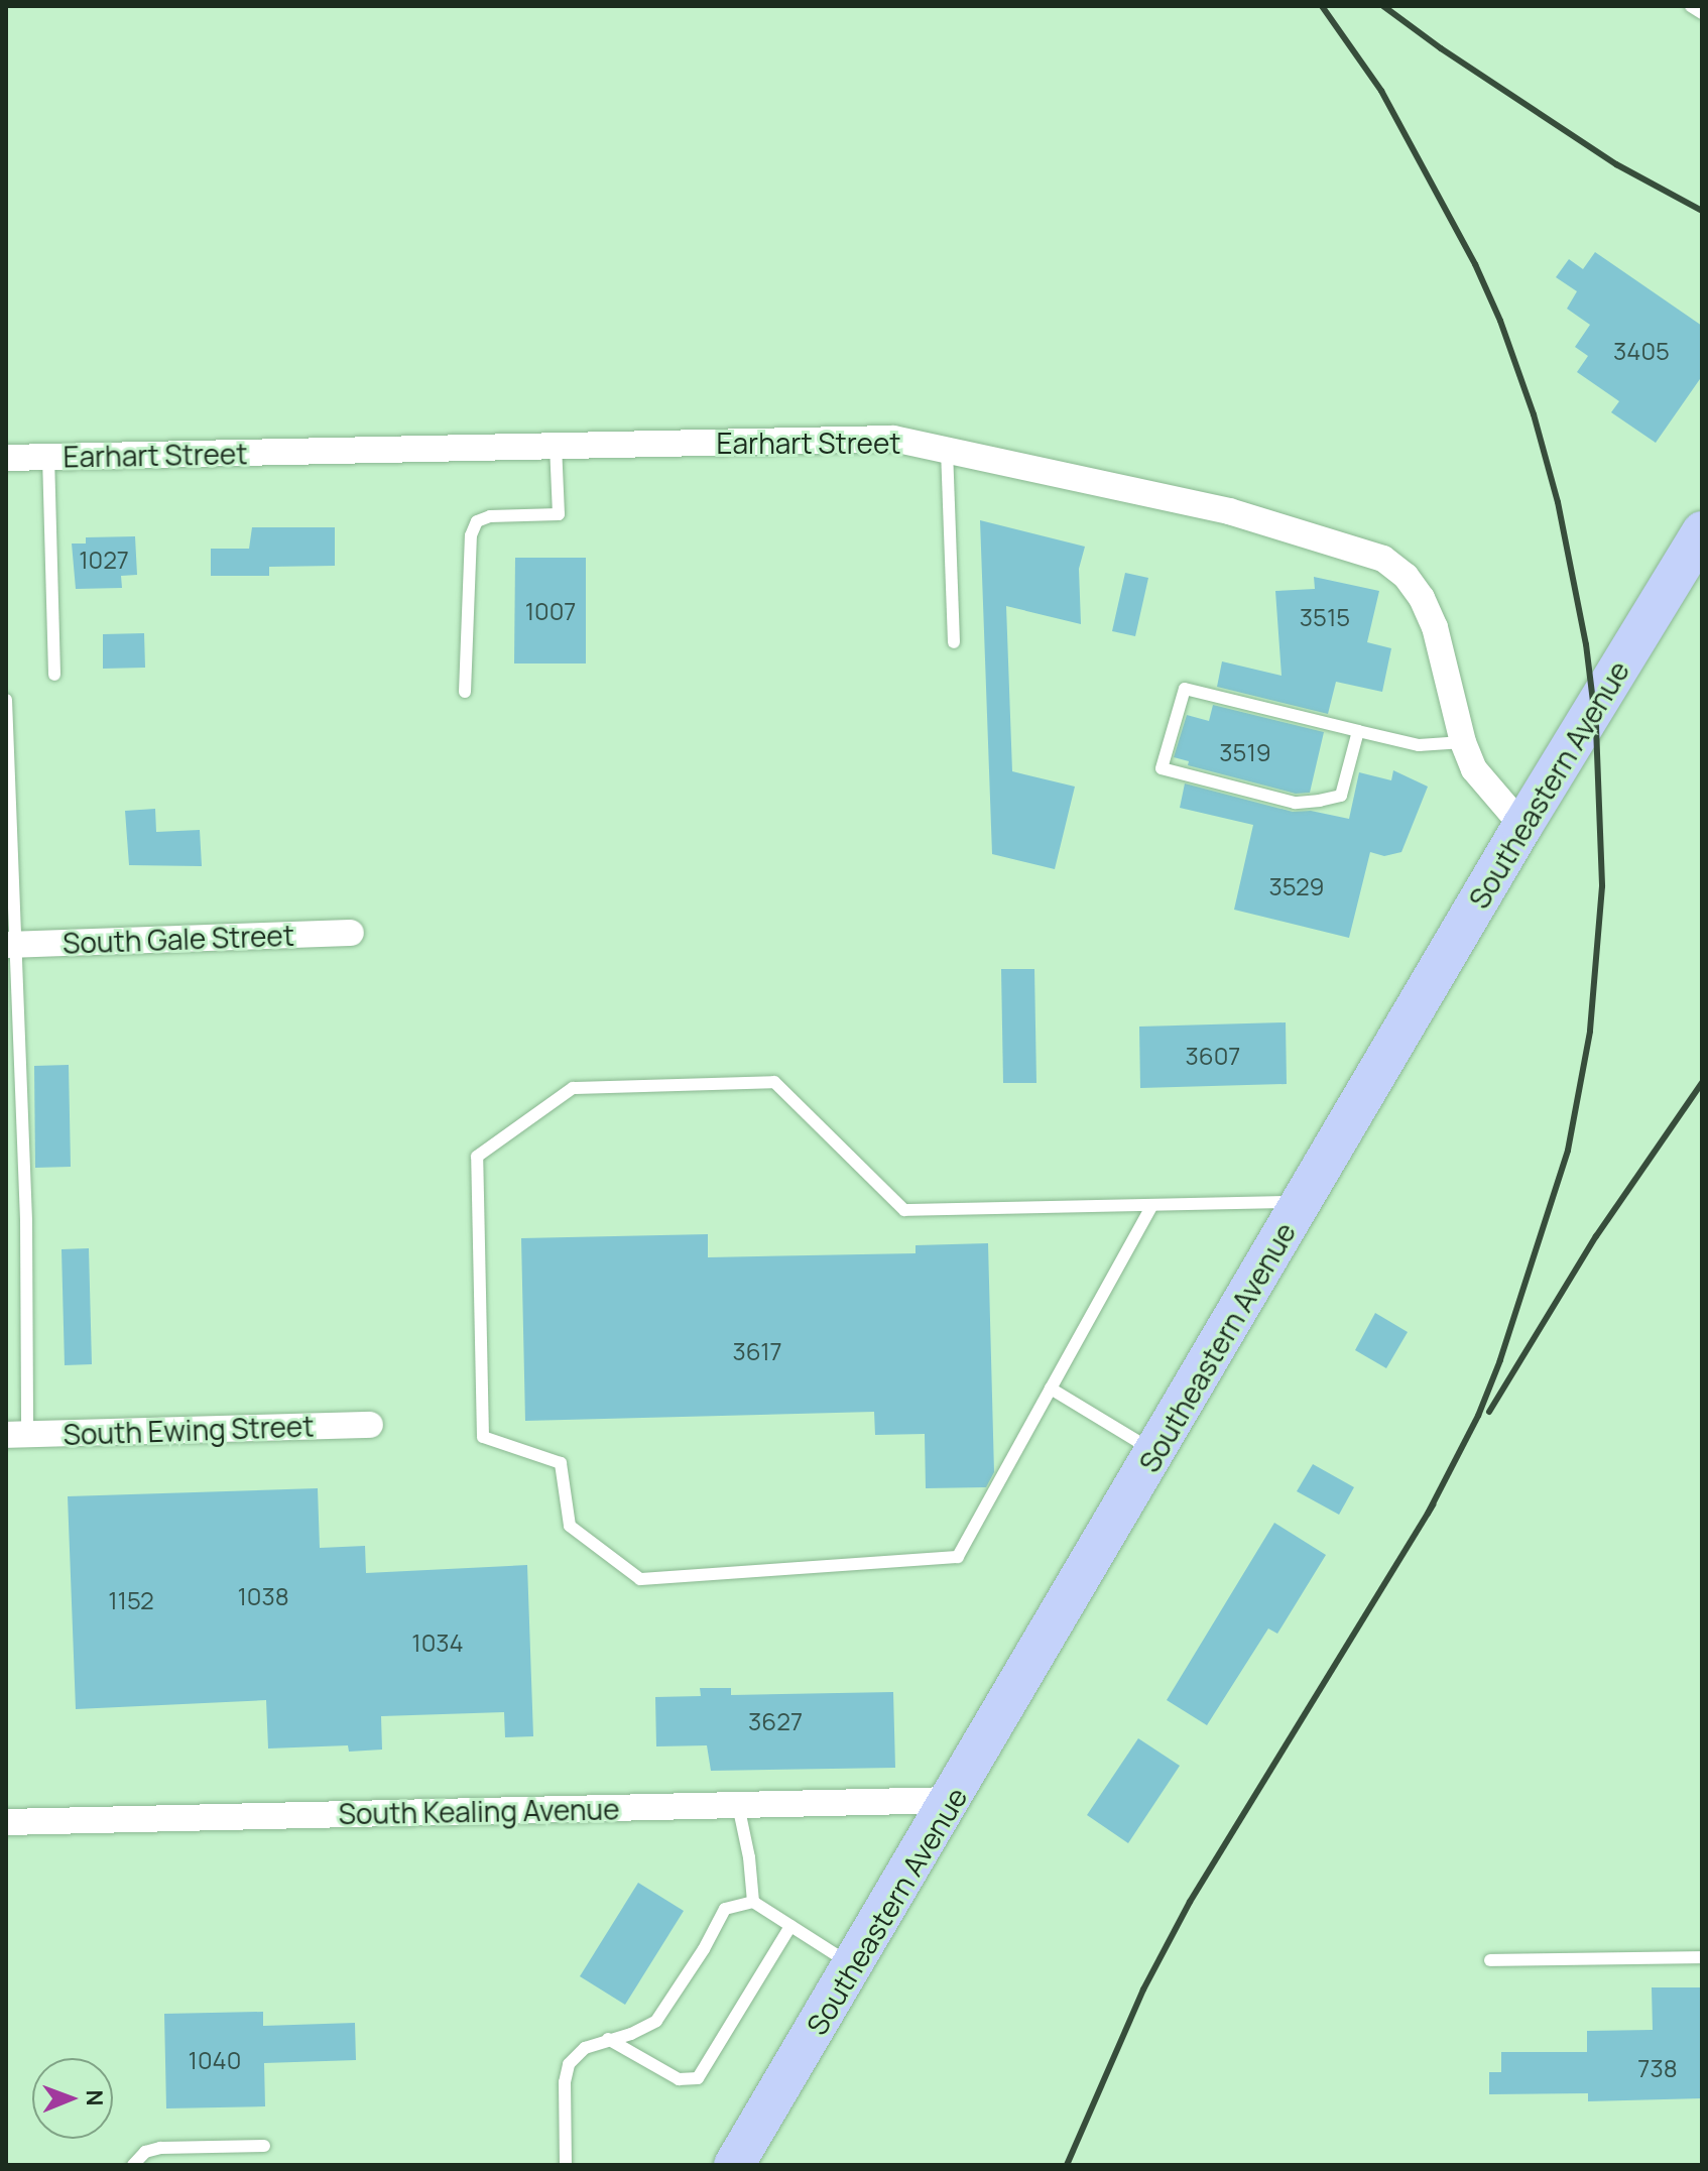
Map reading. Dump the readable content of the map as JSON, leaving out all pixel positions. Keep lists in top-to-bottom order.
{
  "streets": {
    "main road": ["Southeastern Avenue"],
    "street": [
      "Earhart Street",
      "South Gale Street",
      "South Ewing Street",
      "South Kealing Avenue"
    ]
  },
  "crossings": [
    ["Earhart Street", "Southeastern Avenue"],
    ["Southeastern Avenue", "South Kealing Avenue"]
  ],
  "house_numbers": [
    "3405",
    "1027",
    "1007",
    "3515",
    "3519",
    "3529",
    "3607",
    "3617",
    "1038",
    "1152",
    "1034",
    "3627",
    "1040",
    "738"
  ],
  "north": "right"
}
